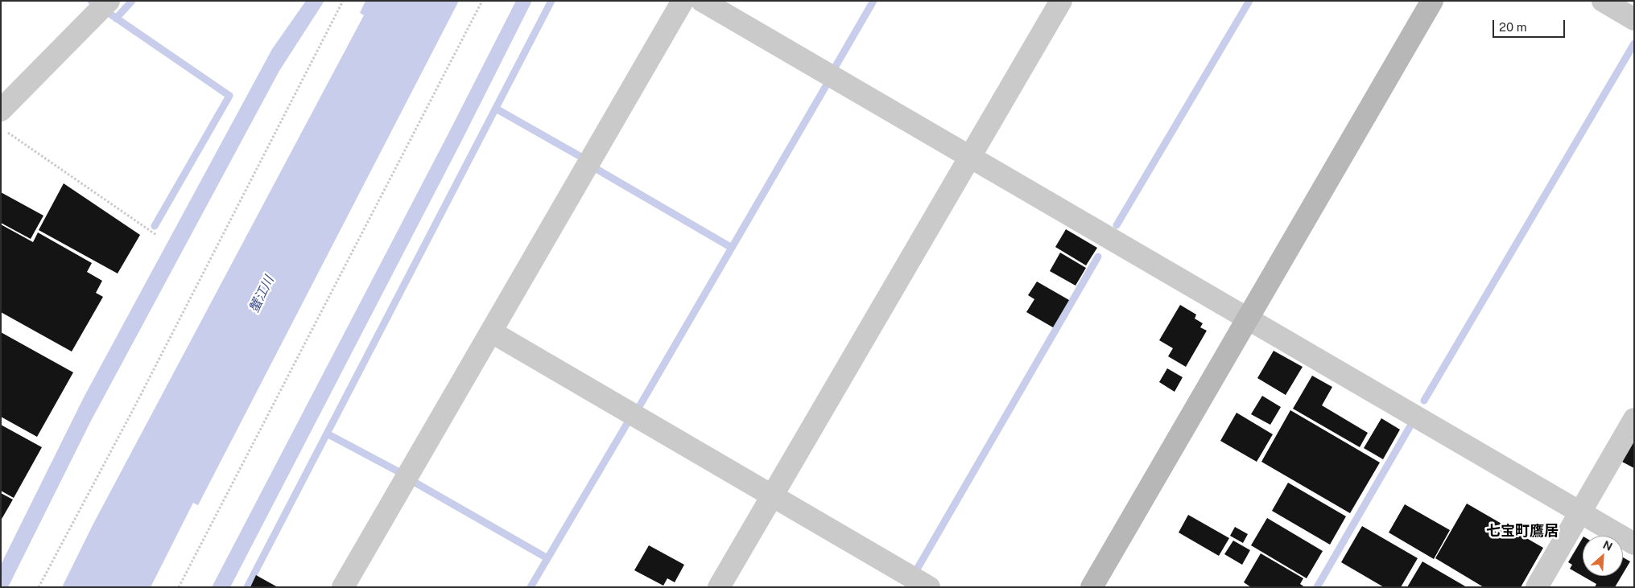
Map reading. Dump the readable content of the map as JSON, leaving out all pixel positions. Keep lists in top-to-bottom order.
{
  "districts": ["七宝町鷹居"],
  "water": ["蟹江川"],
  "scale_bar": "20 m",
  "north": "top right"
}
